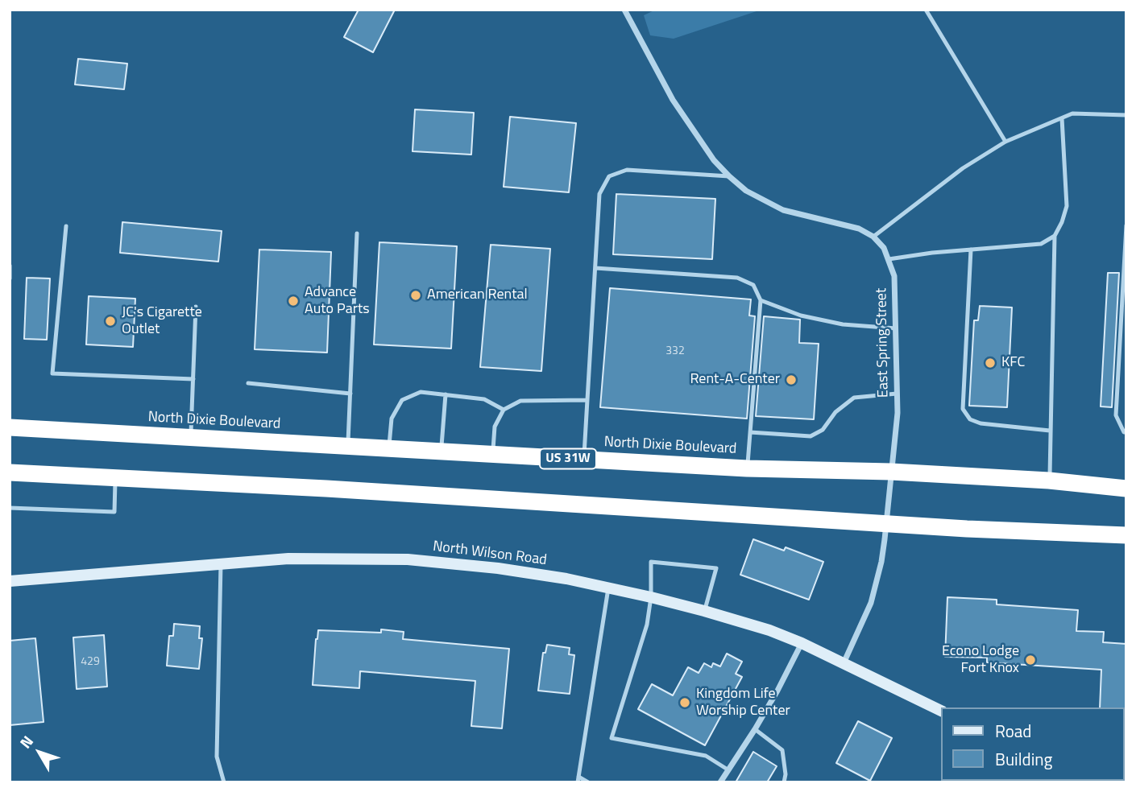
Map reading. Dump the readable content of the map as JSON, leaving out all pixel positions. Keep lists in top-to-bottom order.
{
  "streets": {
    "highway": ["North Dixie Boulevard", "US 31W"],
    "main road": ["North Wilson Road"],
    "street": ["East Spring Street"]
  },
  "crossings": [
    ["East Spring Street", "North Dixie Boulevard"],
    ["East Spring Street", "North Wilson Road"]
  ],
  "places": [
    "American Rental",
    "Advance Auto Parts",
    "JC's Cigarette Outlet",
    "KFC",
    "Rent-A-Center",
    "Econo Lodge Fort Knox",
    "Kingdom Life Worship Center"
  ],
  "house_numbers": ["332", "429"],
  "legend": ["Road", "Building"],
  "north": "top left"
}
